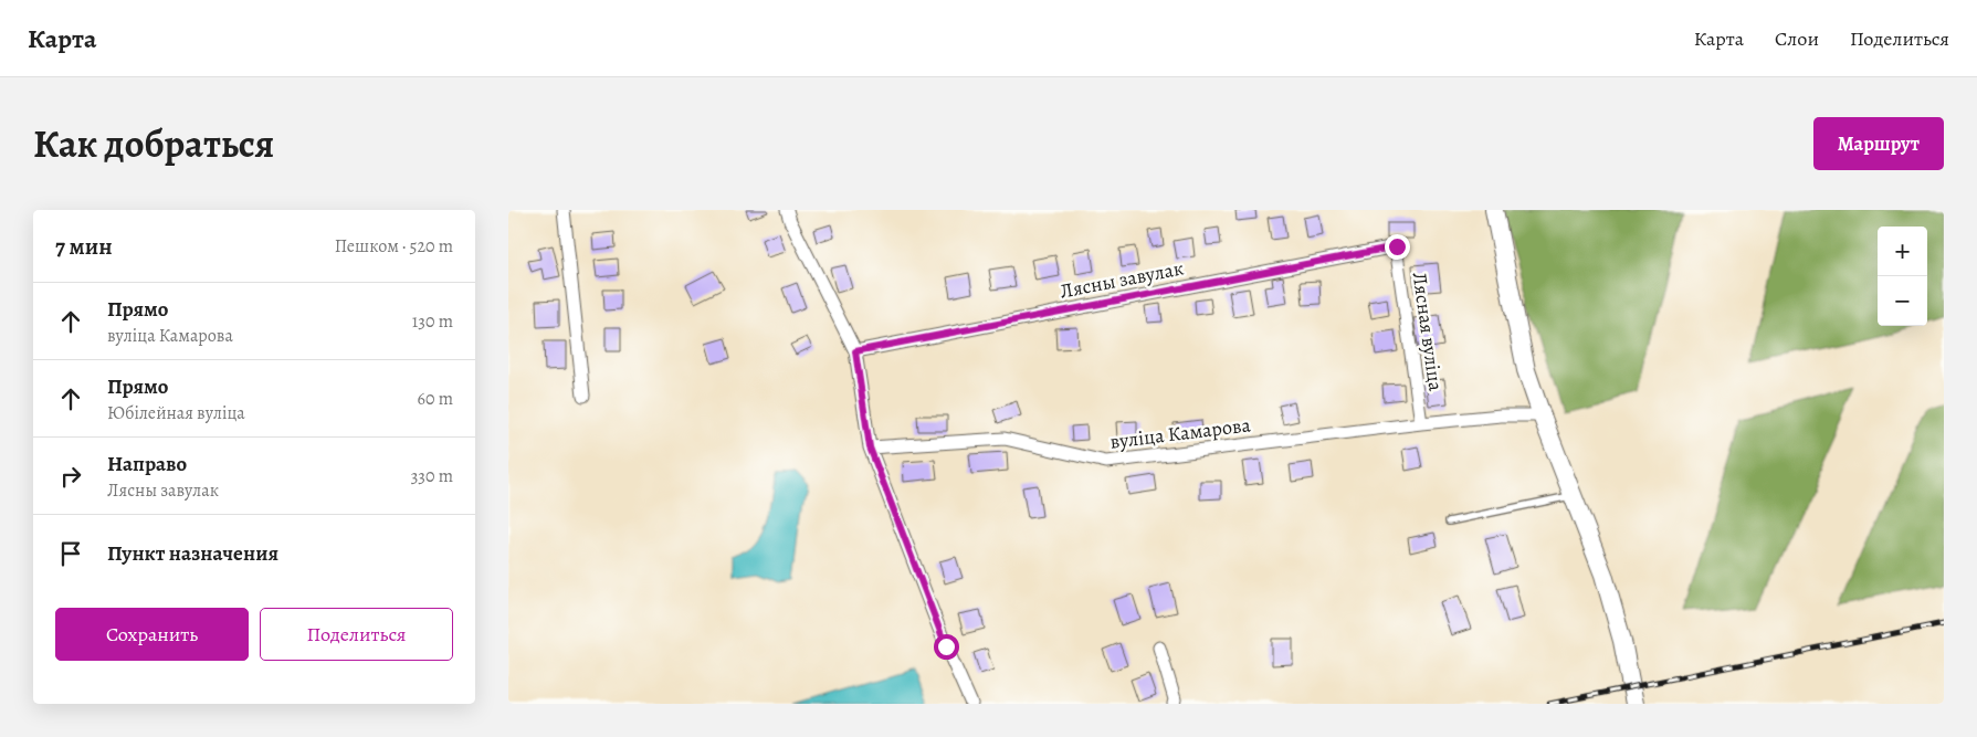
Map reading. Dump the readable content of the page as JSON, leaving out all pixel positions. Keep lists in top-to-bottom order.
{
  "streets": {
    "street": ["Лясны завулак", "Лясная вуліца", "вуліца Камарова"]
  },
  "crossings": [
    ["Лясны завулак", "Лясная вуліца"],
    ["Лясная вуліца", "вуліца Камарова"]
  ],
  "page": {
    "header": "Карта",
    "nav": ["Карта", "Слои", "Поделиться"],
    "title": "Как добраться",
    "buttons": [
      "Маршрут",
      ["Сохранить", "Поделиться"]
    ],
    "heading": ["7 мин", "Пешком · 520 m"],
    "map_buttons": ["+", "−"],
    "list": [
      ["Прямо", "вуліца Камарова", "130 m"],
      ["Прямо", "Юбілейная вуліца", "60 m"],
      ["Направо", "Лясны завулак", "330 m"],
      "Пункт назначения"
    ]
  }
}
